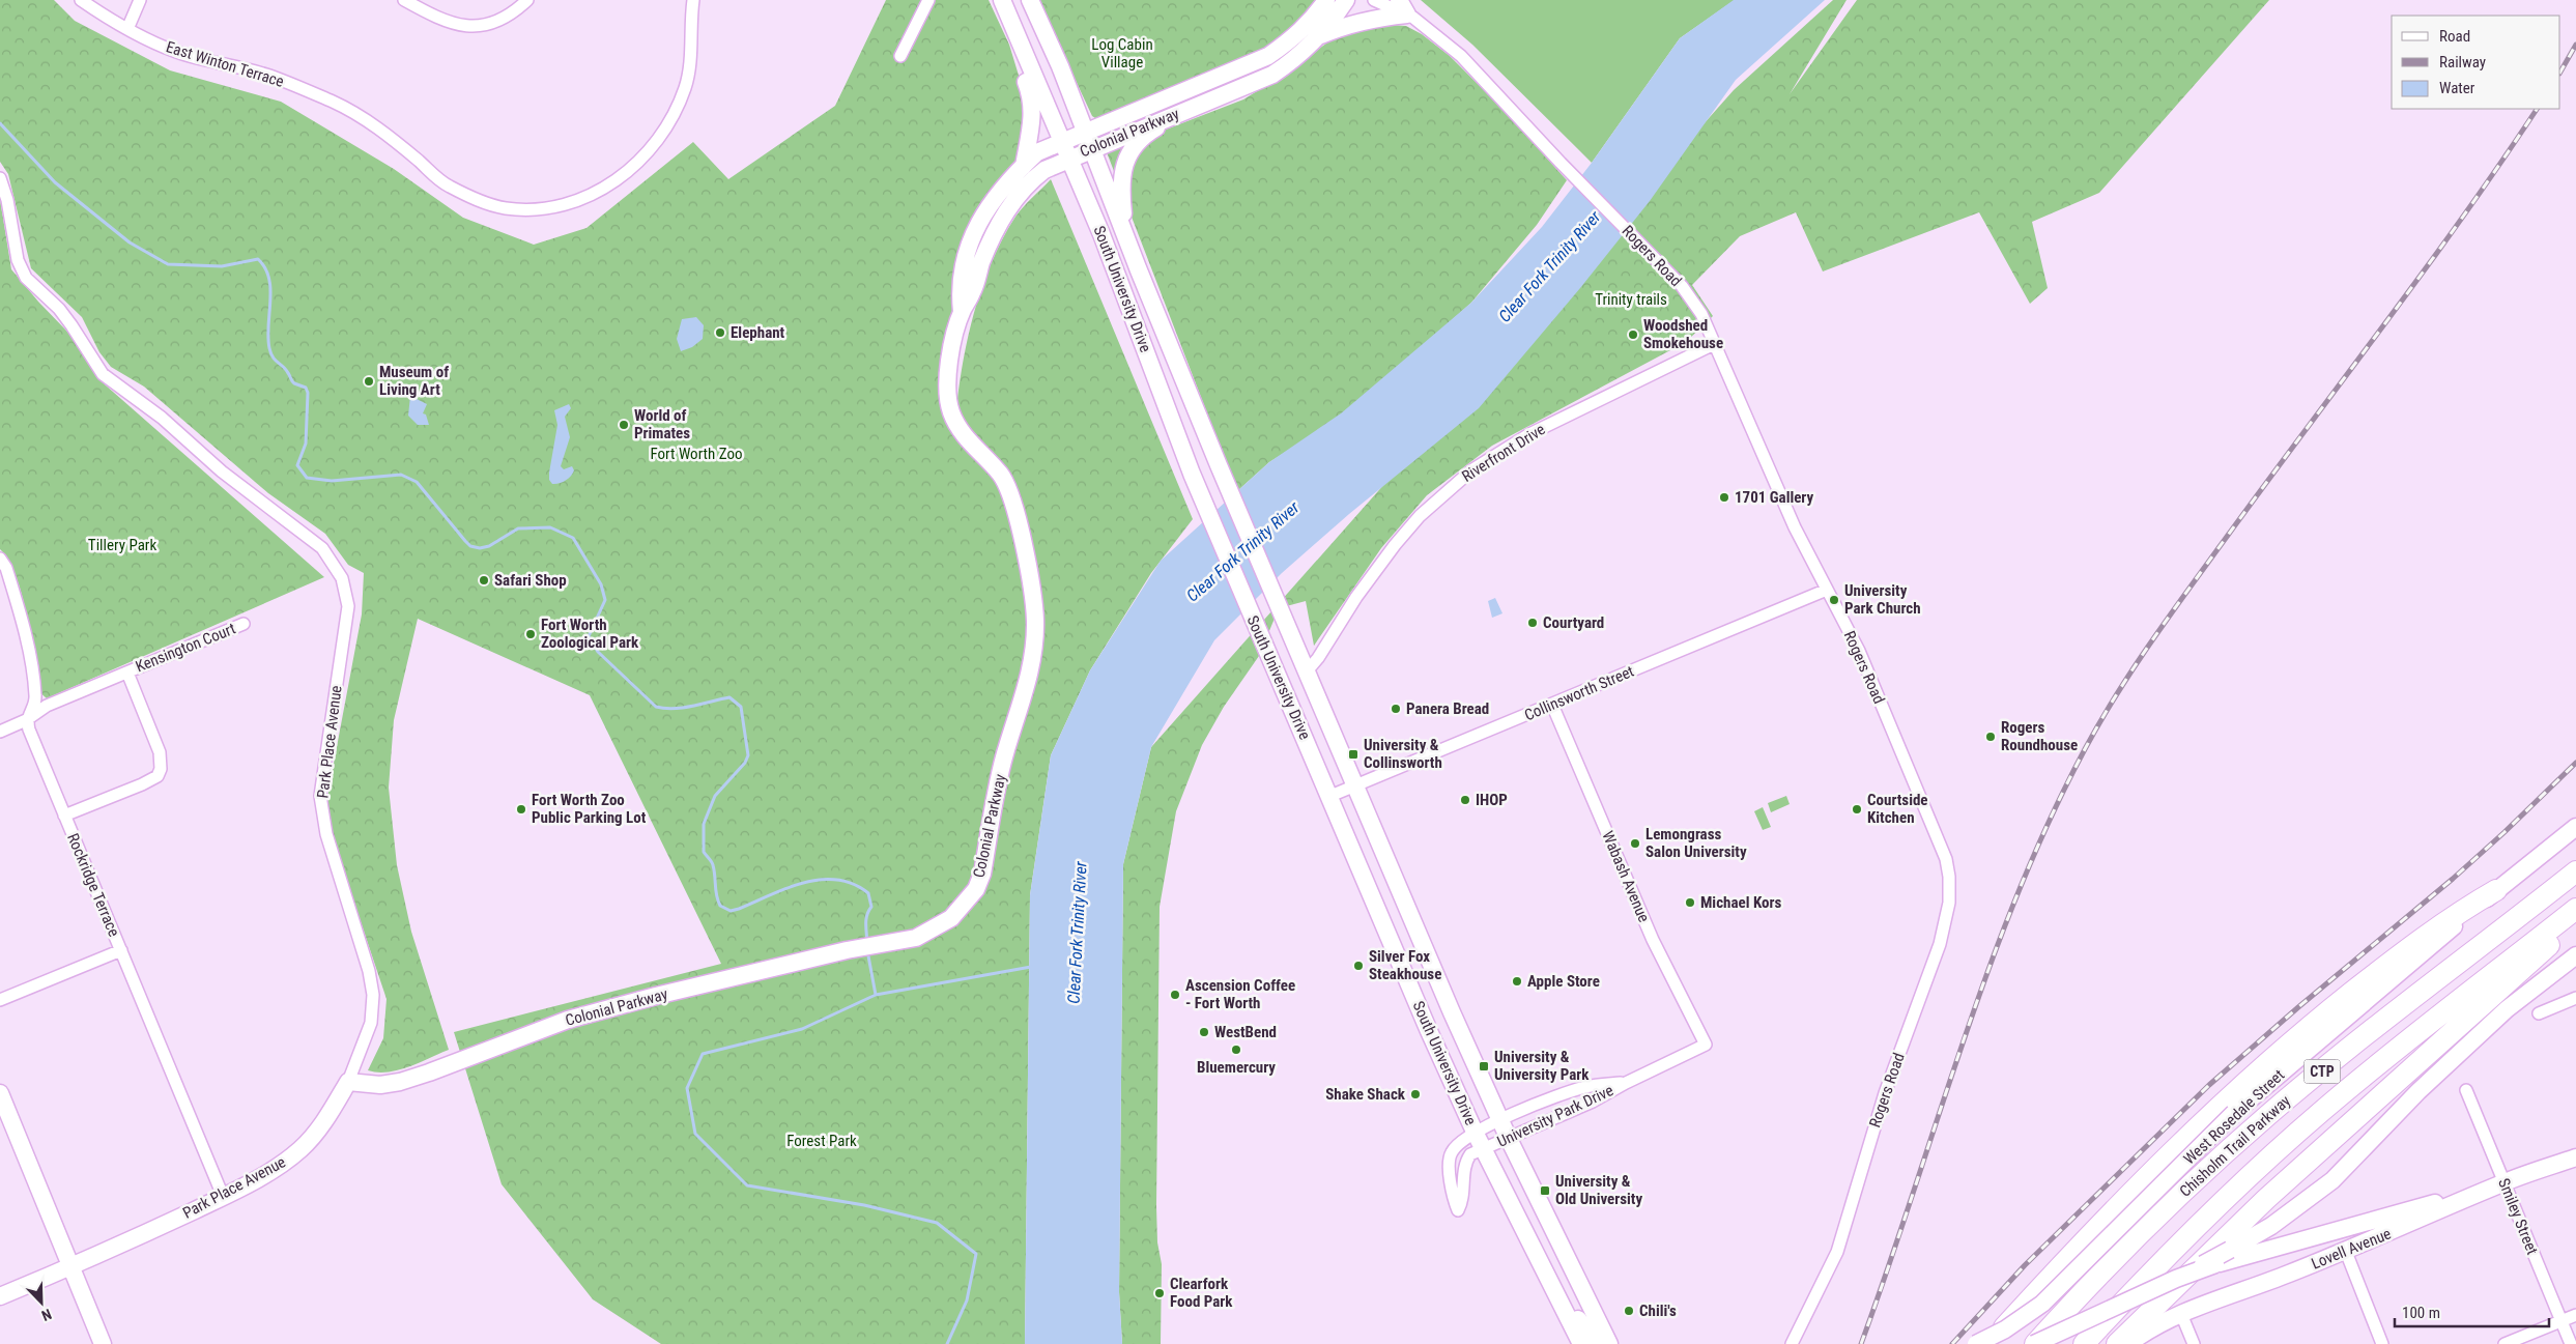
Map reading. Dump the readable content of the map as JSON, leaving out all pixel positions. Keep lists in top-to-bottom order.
{
  "streets": {
    "highway": ["CTP", "Chisholm Trail Parkway"],
    "main road": [
      "Colonial Parkway",
      "South University Drive",
      "Park Place Avenue",
      "West Rosedale Street",
      "Lovell Avenue"
    ],
    "street": [
      "East Winton Terrace",
      "Rogers Road",
      "Riverfront Drive",
      "Kensington Court",
      "Collinsworth Street",
      "Wabash Avenue",
      "Rockridge Terrace",
      "University Park Drive",
      "Smiley Street"
    ]
  },
  "crossings": [
    ["Colonial Parkway", "South University Drive"],
    ["Colonial Parkway", "Park Place Avenue"],
    ["Rogers Road", "Riverfront Drive"],
    ["Rogers Road", "Collinsworth Street"],
    ["South University Drive", "Riverfront Drive"],
    ["South University Drive", "Collinsworth Street"],
    ["South University Drive", "University Park Drive"],
    ["Kensington Court", "Rockridge Terrace"],
    ["Collinsworth Street", "Wabash Avenue"],
    ["Park Place Avenue", "Rockridge Terrace"],
    ["Wabash Avenue", "University Park Drive"],
    ["Smiley Street", "Lovell Avenue"]
  ],
  "water": ["Clear Fork Trinity River"],
  "parks": [
    "Log Cabin Village",
    "Trinity trails",
    "Fort Worth Zoo",
    "Tillery Park",
    "Forest Park"
  ],
  "places": {
    "other": [
      "Elephant",
      "Woodshed Smokehouse",
      "Museum of Living Art",
      "World of Primates",
      "1701 Gallery",
      "Safari Shop",
      "University Park Church",
      "Courtyard",
      "Fort Worth Zoological Park",
      "Panera Bread",
      "Rogers Roundhouse",
      "IHOP",
      "Fort Worth Zoo Public Parking Lot",
      "Courtside Kitchen",
      "Lemongrass Salon University",
      "Michael Kors",
      "Silver Fox Steakhouse",
      "Apple Store",
      "Ascension Coffee - Fort Worth",
      "WestBend",
      "Bluemercury",
      "Shake Shack",
      "Clearfork Food Park",
      "Chili's"
    ],
    "transit": ["University & Collinsworth", "University & University Park", "University & Old University"]
  },
  "legend": ["Road", "Railway", "Water"],
  "scale_bar": "100 m",
  "north": "bottom right"
}
